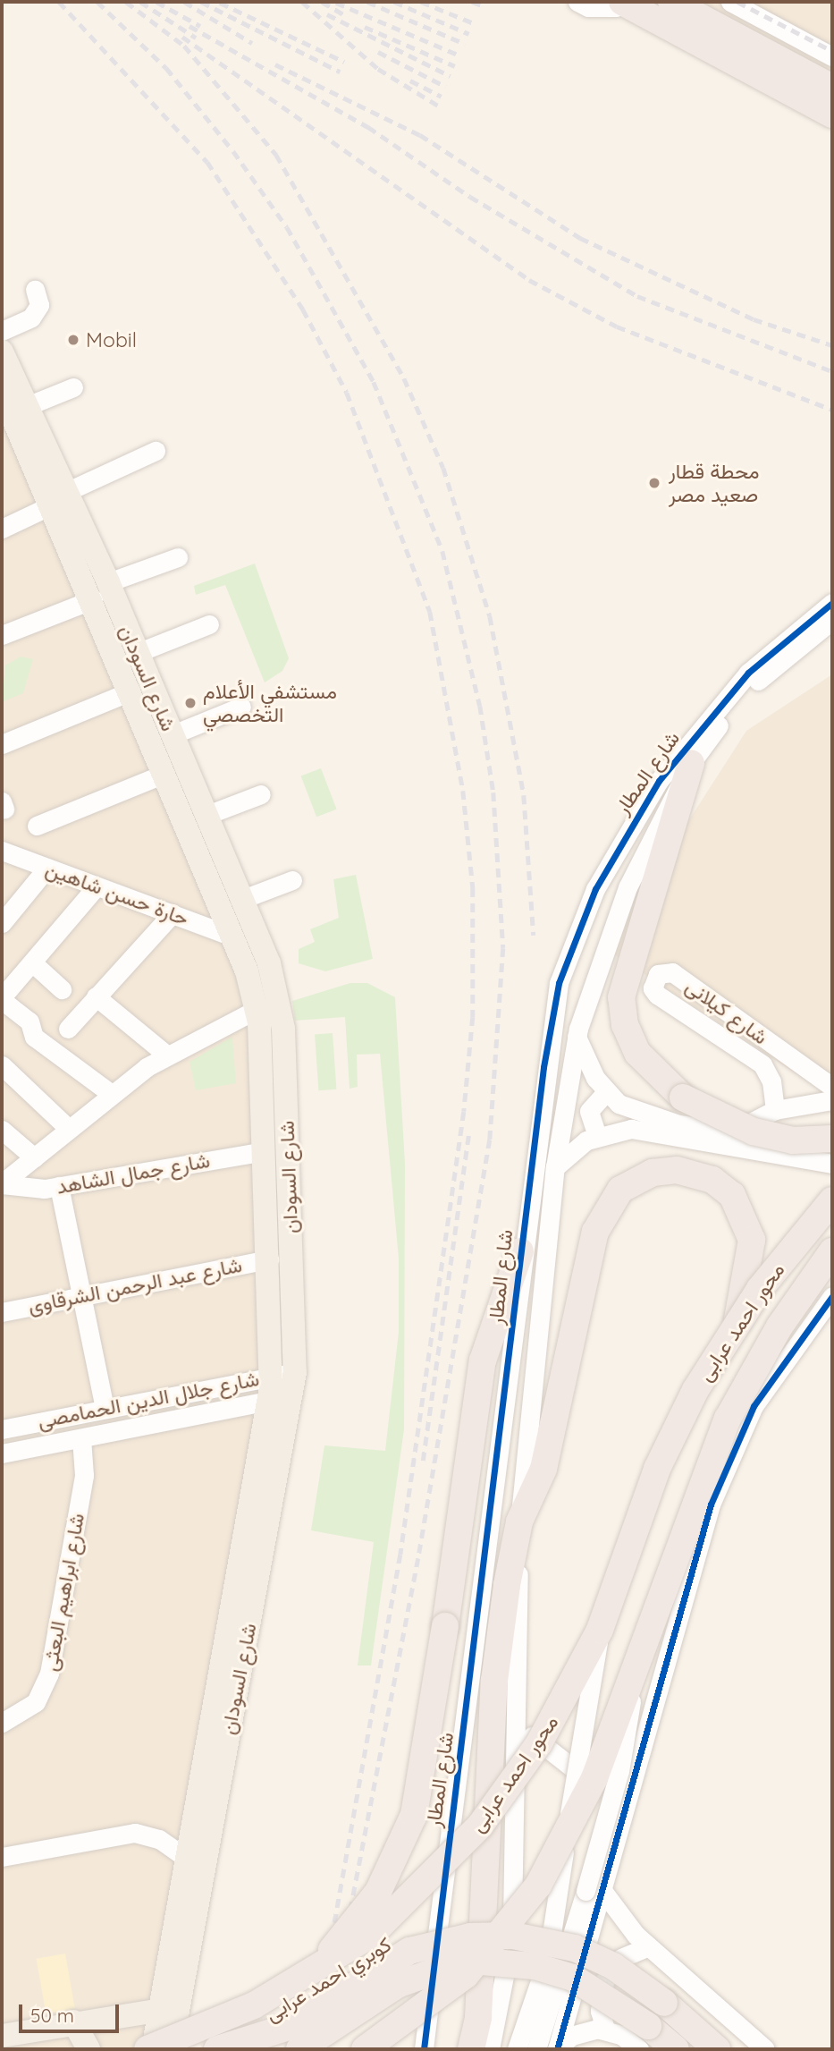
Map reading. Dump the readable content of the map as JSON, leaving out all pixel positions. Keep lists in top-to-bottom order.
{
  "streets": {
    "highway": ["محور احمد عرابى", "كوبري احمد عرابى"],
    "main road": ["شارع السودان"],
    "street": [
      "شارع المطار",
      "حارة حسن شاهين",
      "شارع كيلانى",
      "شارع جمال الشاهد",
      "شارع عبد الرحمن الشرقاوى",
      "شارع جلال الدين الحمامصى",
      "شارع ابراهيم البعثى"
    ]
  },
  "crossings": [
    ["شارع السودان", "حارة حسن شاهين"],
    ["شارع السودان", "شارع جمال الشاهد"],
    ["شارع السودان", "شارع عبد الرحمن الشرقاوى"],
    ["شارع السودان", "شارع جلال الدين الحمامصى"],
    ["شارع جلال الدين الحمامصى", "شارع ابراهيم البعثى"]
  ],
  "places": ["Mobil", "محطة قطار صعيد مصر", "مستشفي الأعلام التخصصي"],
  "scale_bar": "50 m"
}
